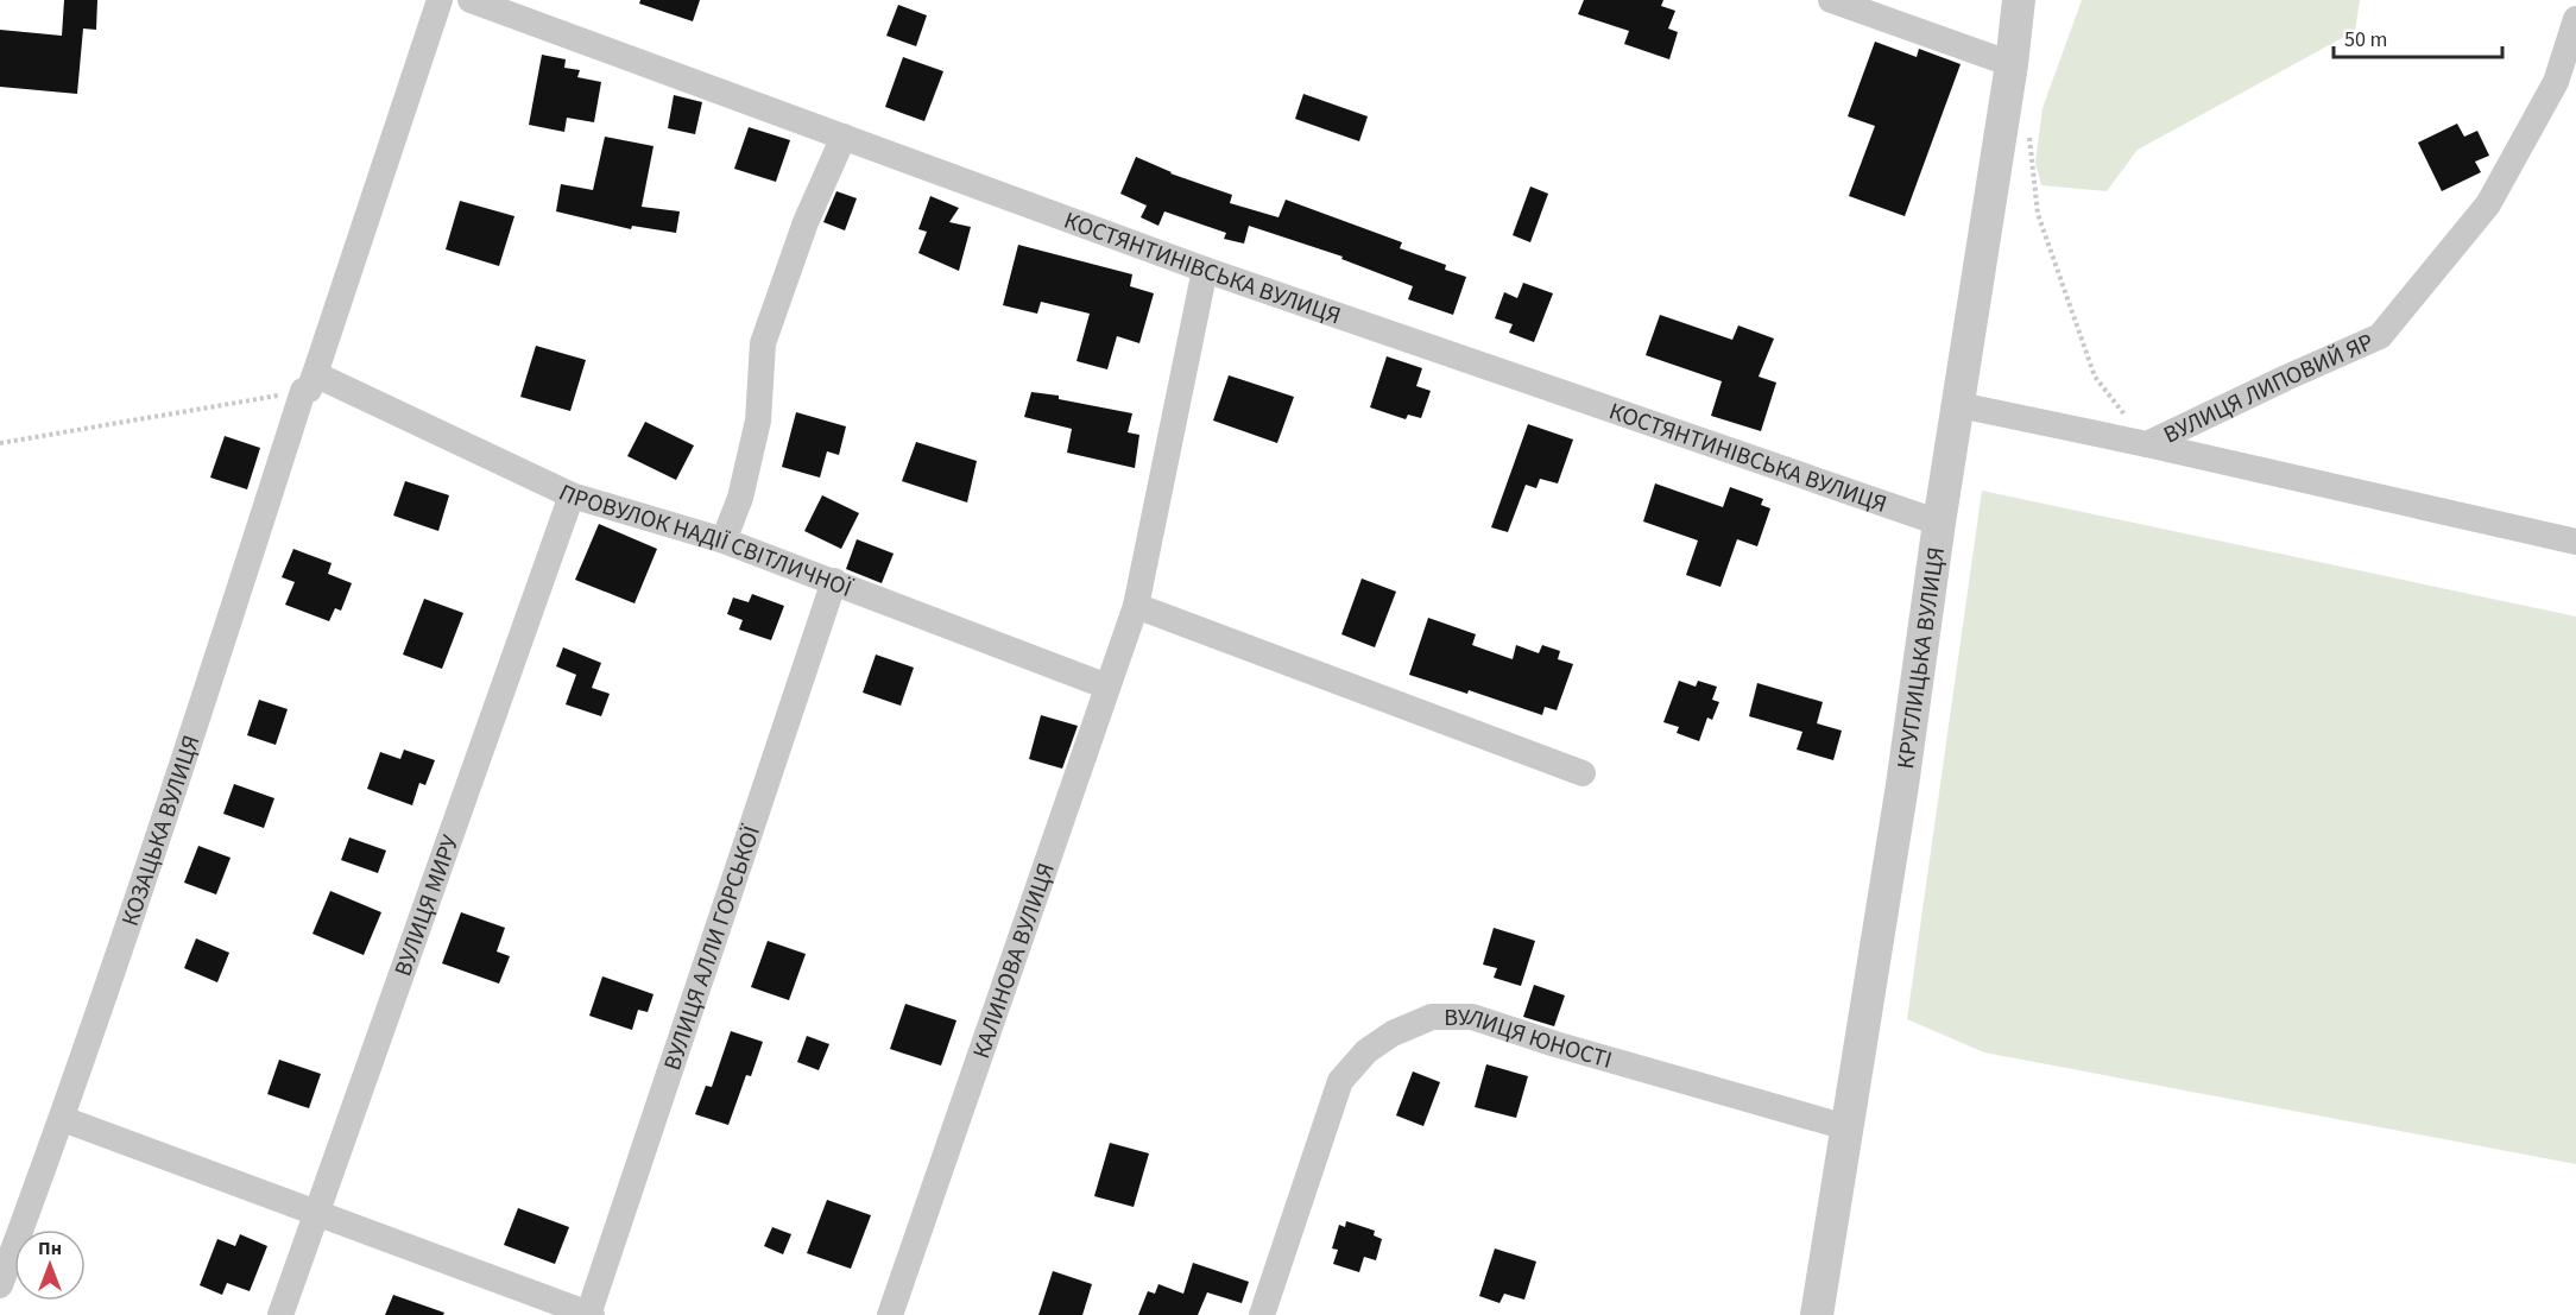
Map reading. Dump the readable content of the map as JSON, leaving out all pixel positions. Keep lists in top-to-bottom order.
{
  "streets": {
    "street": [
      "КОСТЯНТИНІВСЬКА ВУЛИЦЯ",
      "ВУЛИЦЯ ЛИПОВИЙ ЯР",
      "ПРОВУЛОК НАДІЇ СВІТЛИЧНОЇ",
      "КРУГЛИЦЬКА ВУЛИЦЯ",
      "КОЗАЦЬКА ВУЛИЦЯ",
      "ВУЛИЦЯ МИРУ",
      "ВУЛИЦЯ АЛЛИ ГОРСЬКОЇ",
      "КАЛИНОВА ВУЛИЦЯ",
      "ВУЛИЦЯ ЮНОСТІ"
    ]
  },
  "crossings": [
    ["КОСТЯНТИНІВСЬКА ВУЛИЦЯ", "КРУГЛИЦЬКА ВУЛИЦЯ"],
    ["КОСТЯНТИНІВСЬКА ВУЛИЦЯ", "КАЛИНОВА ВУЛИЦЯ"],
    ["ВУЛИЦЯ ЛИПОВИЙ ЯР", "КРУГЛИЦЬКА ВУЛИЦЯ"],
    ["ПРОВУЛОК НАДІЇ СВІТЛИЧНОЇ", "КОЗАЦЬКА ВУЛИЦЯ"],
    ["ПРОВУЛОК НАДІЇ СВІТЛИЧНОЇ", "ВУЛИЦЯ МИРУ"],
    ["ПРОВУЛОК НАДІЇ СВІТЛИЧНОЇ", "ВУЛИЦЯ АЛЛИ ГОРСЬКОЇ"],
    ["ПРОВУЛОК НАДІЇ СВІТЛИЧНОЇ", "КАЛИНОВА ВУЛИЦЯ"],
    ["КРУГЛИЦЬКА ВУЛИЦЯ", "ВУЛИЦЯ ЮНОСТІ"]
  ],
  "scale_bar": "50 m",
  "north": "top"
}
